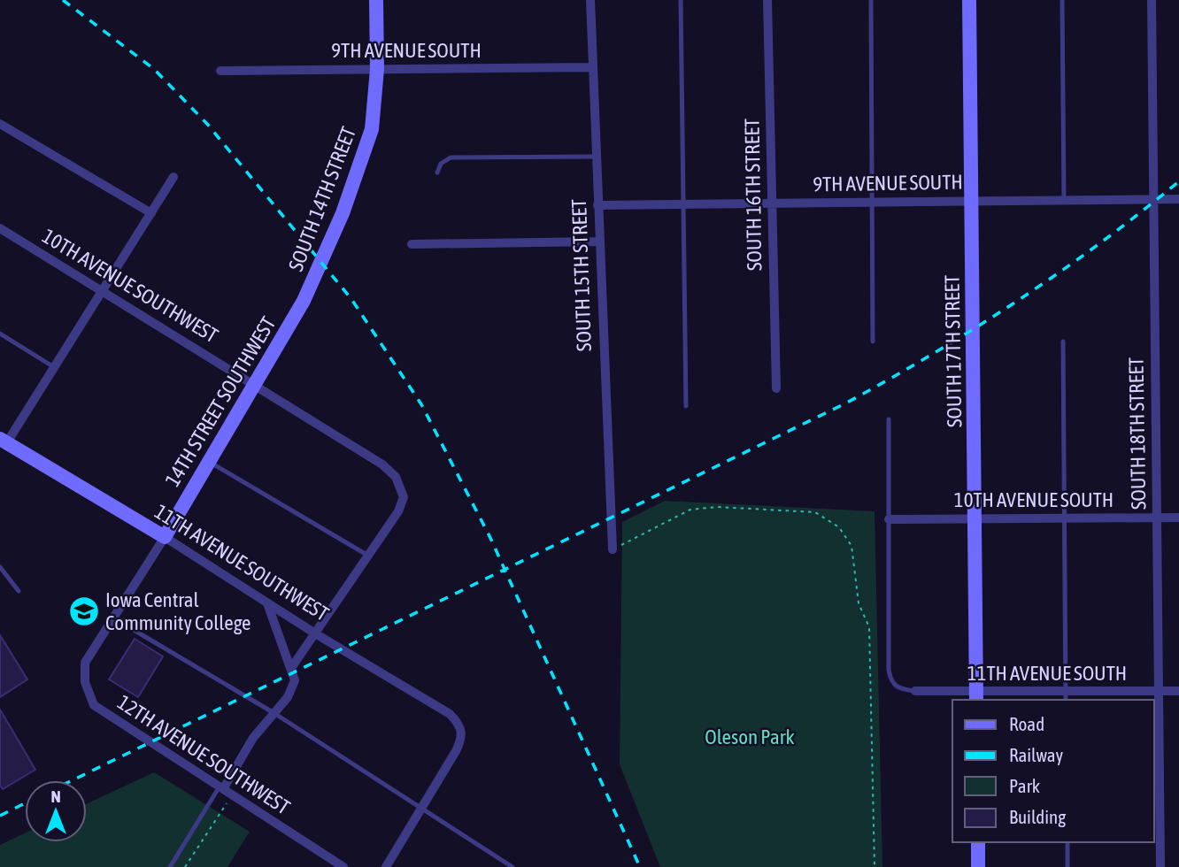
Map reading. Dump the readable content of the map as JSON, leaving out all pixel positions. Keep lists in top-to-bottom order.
{
  "streets": {
    "street": [
      "9TH AVENUE SOUTH",
      "SOUTH 16TH STREET",
      "SOUTH 14TH STREET",
      "SOUTH 15TH STREET",
      "10TH AVENUE SOUTHWEST",
      "SOUTH 17TH STREET",
      "14TH STREET SOUTHWEST",
      "SOUTH 18TH STREET",
      "10TH AVENUE SOUTH",
      "11TH AVENUE SOUTHWEST",
      "11TH AVENUE SOUTH",
      "12TH AVENUE SOUTHWEST"
    ]
  },
  "crossings": [
    ["9TH AVENUE SOUTH", "SOUTH 16TH STREET"],
    ["9TH AVENUE SOUTH", "SOUTH 14TH STREET"],
    ["9TH AVENUE SOUTH", "SOUTH 15TH STREET"],
    ["9TH AVENUE SOUTH", "SOUTH 17TH STREET"],
    ["9TH AVENUE SOUTH", "SOUTH 18TH STREET"],
    ["SOUTH 14TH STREET", "14TH STREET SOUTHWEST"],
    ["10TH AVENUE SOUTHWEST", "14TH STREET SOUTHWEST"],
    ["SOUTH 17TH STREET", "10TH AVENUE SOUTH"],
    ["SOUTH 17TH STREET", "11TH AVENUE SOUTH"],
    ["14TH STREET SOUTHWEST", "11TH AVENUE SOUTHWEST"],
    ["14TH STREET SOUTHWEST", "12TH AVENUE SOUTHWEST"],
    ["SOUTH 18TH STREET", "10TH AVENUE SOUTH"],
    ["SOUTH 18TH STREET", "11TH AVENUE SOUTH"]
  ],
  "parks": ["Oleson Park"],
  "places": {
    "school or university": ["Iowa Central Community College"]
  },
  "legend": [
    "Road",
    "Railway",
    "Park",
    "Building"
  ],
  "north": "top"
}
